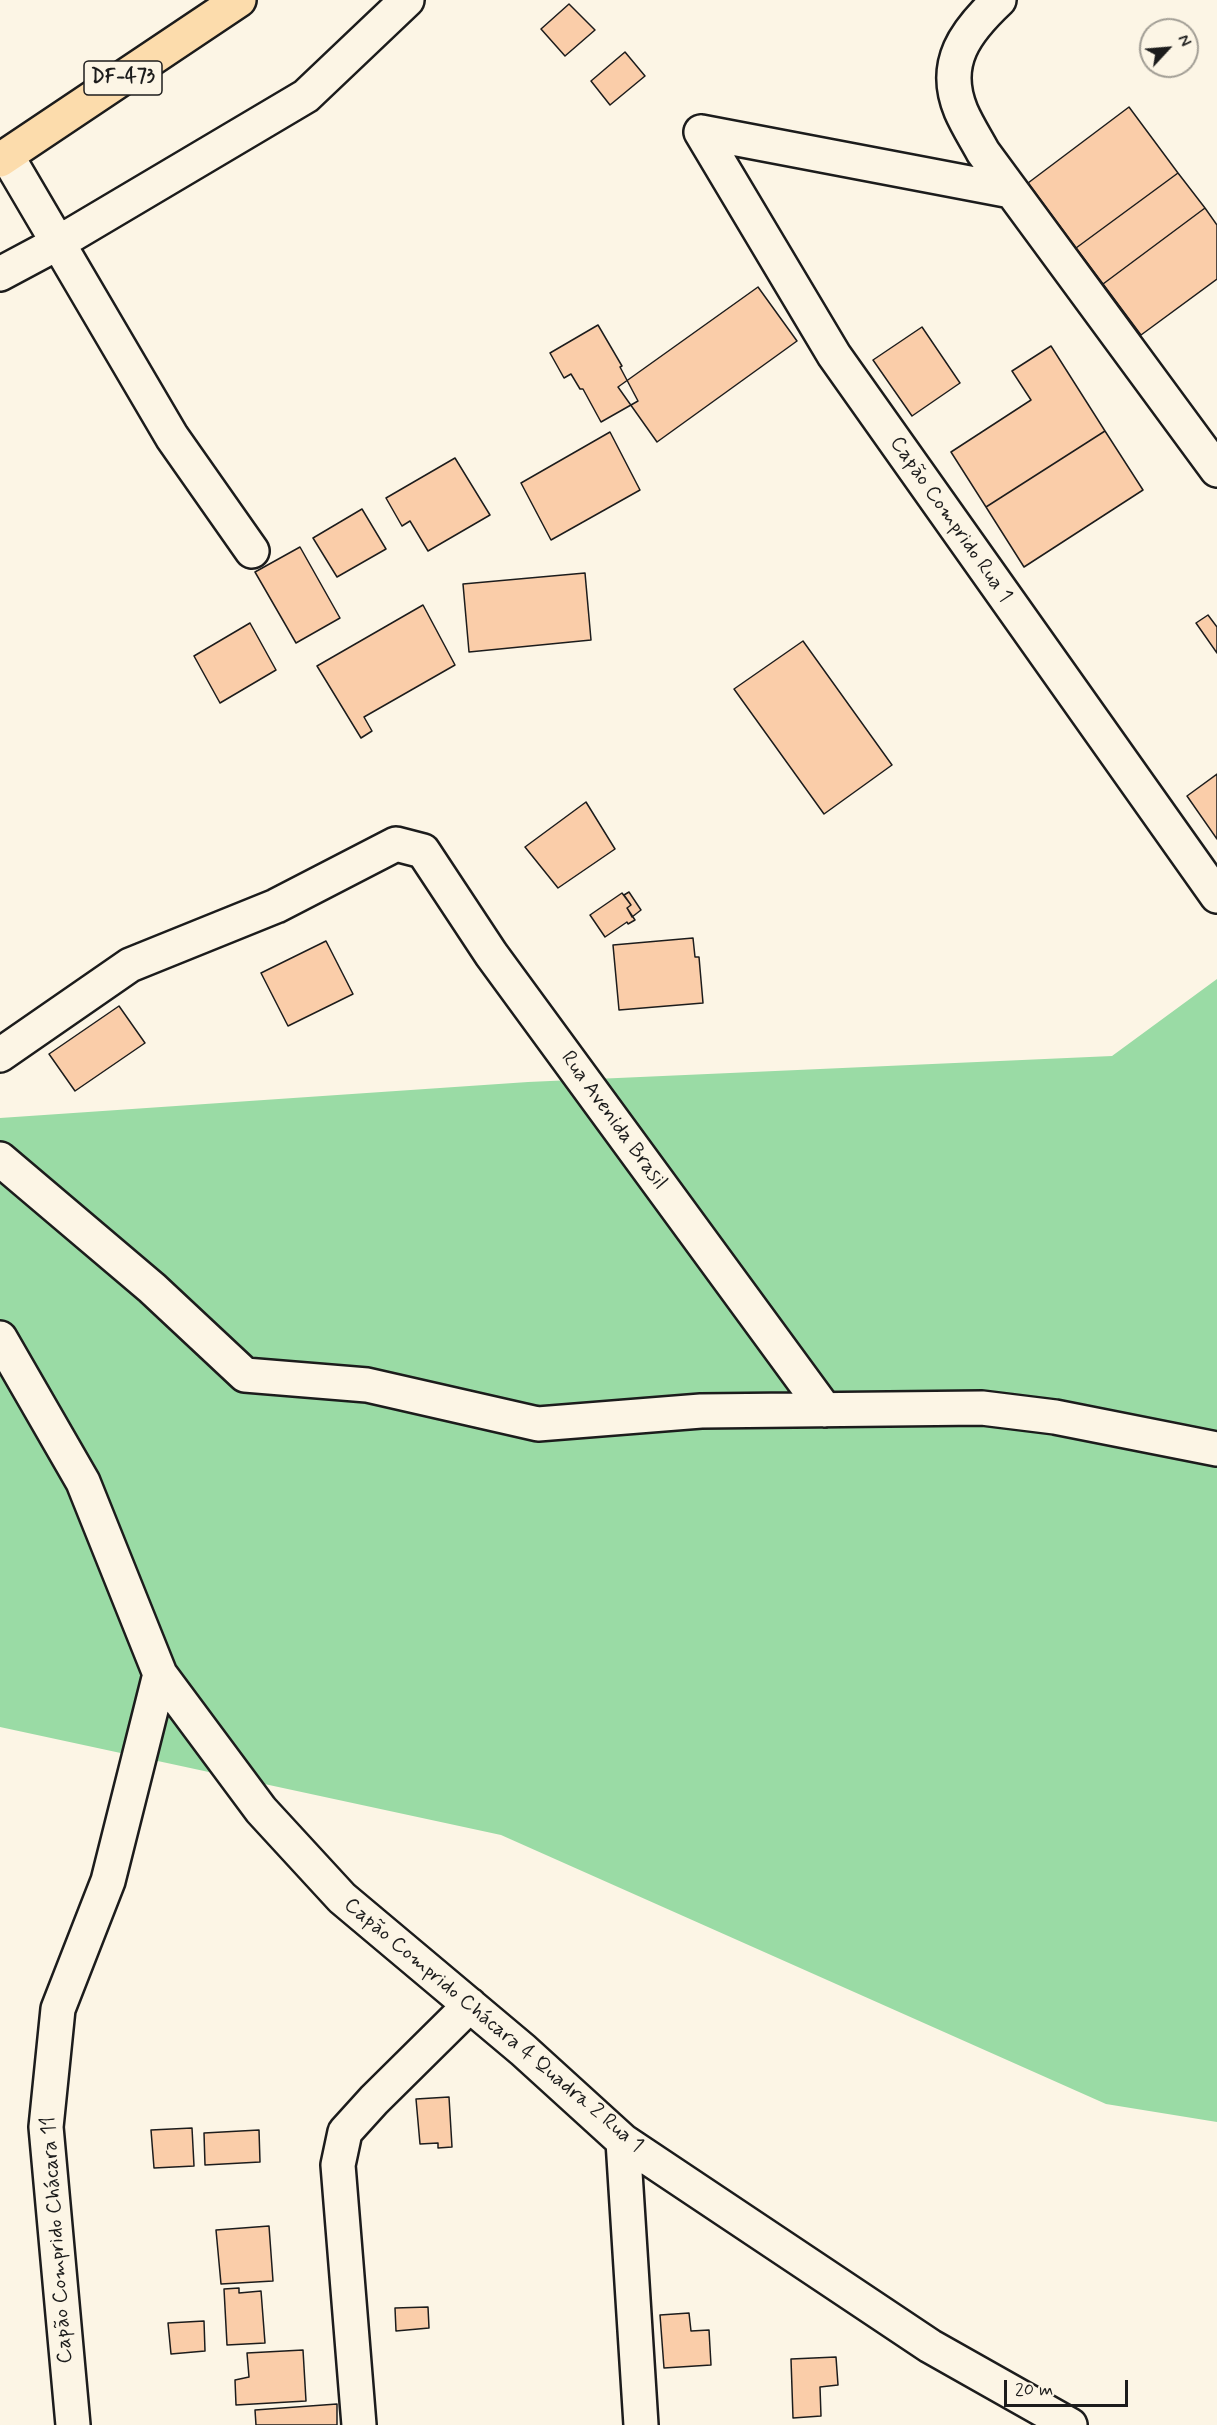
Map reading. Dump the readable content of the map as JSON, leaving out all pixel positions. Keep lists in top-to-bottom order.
{
  "streets": {
    "main road": ["DF-473"],
    "street": [
      "Capão Comprido Rua 1",
      "Rua Avenida Brasil",
      "Capão Comprido Chácara 4 Quadra 2 Rua 1",
      "Capão Comprido Chácara 11"
    ]
  },
  "crossings": [
    ["Capão Comprido Chácara 4 Quadra 2 Rua 1", "Capão Comprido Chácara 11"]
  ],
  "scale_bar": "20 m",
  "north": "top right"
}
